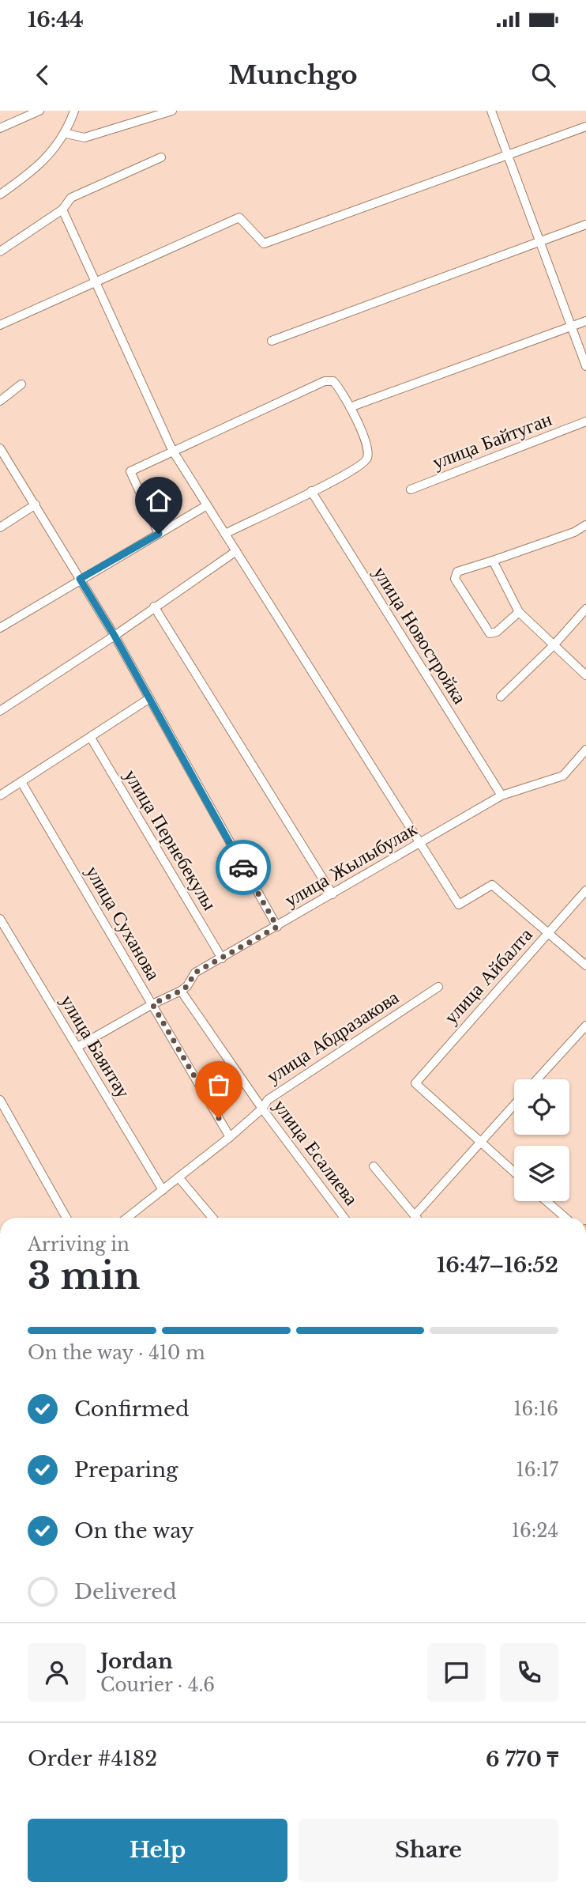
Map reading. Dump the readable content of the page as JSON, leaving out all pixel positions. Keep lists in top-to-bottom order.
{
  "streets": {
    "street": [
      "улица Байтуган",
      "улица Новостройка",
      "улица Пернебекулы",
      "улица Жылыбулак",
      "улица Суханова",
      "улица Айбалта",
      "улица Абдразакова",
      "улица Баянтау",
      "улица Есалиева"
    ]
  },
  "crossings": [
    ["улица Новостройка", "улица Жылыбулак"],
    ["улица Пернебекулы", "улица Жылыбулак"],
    ["улица Жылыбулак", "улица Суханова"],
    ["улица Жылыбулак", "улица Баянтау"],
    ["улица Жылыбулак", "улица Есалиева"],
    ["улица Суханова", "улица Абдразакова"],
    ["улица Абдразакова", "улица Баянтау"],
    ["улица Абдразакова", "улица Есалиева"]
  ],
  "page": {
    "status": "16:44",
    "header": "Munchgo",
    "heading": ["3 min", "Arriving in", "16:47–16:52"],
    "panel": [
      "Jordan",
      "Courier · 4.6",
      "Order #4182",
      "6 770 ₸"
    ],
    "bar": "On the way · 410 m",
    "list": [
      ["Confirmed", "16:16"],
      ["Preparing", "16:17"],
      ["On the way", "16:24"],
      "Delivered"
    ],
    "buttons": ["Help", "Share"]
  }
}
